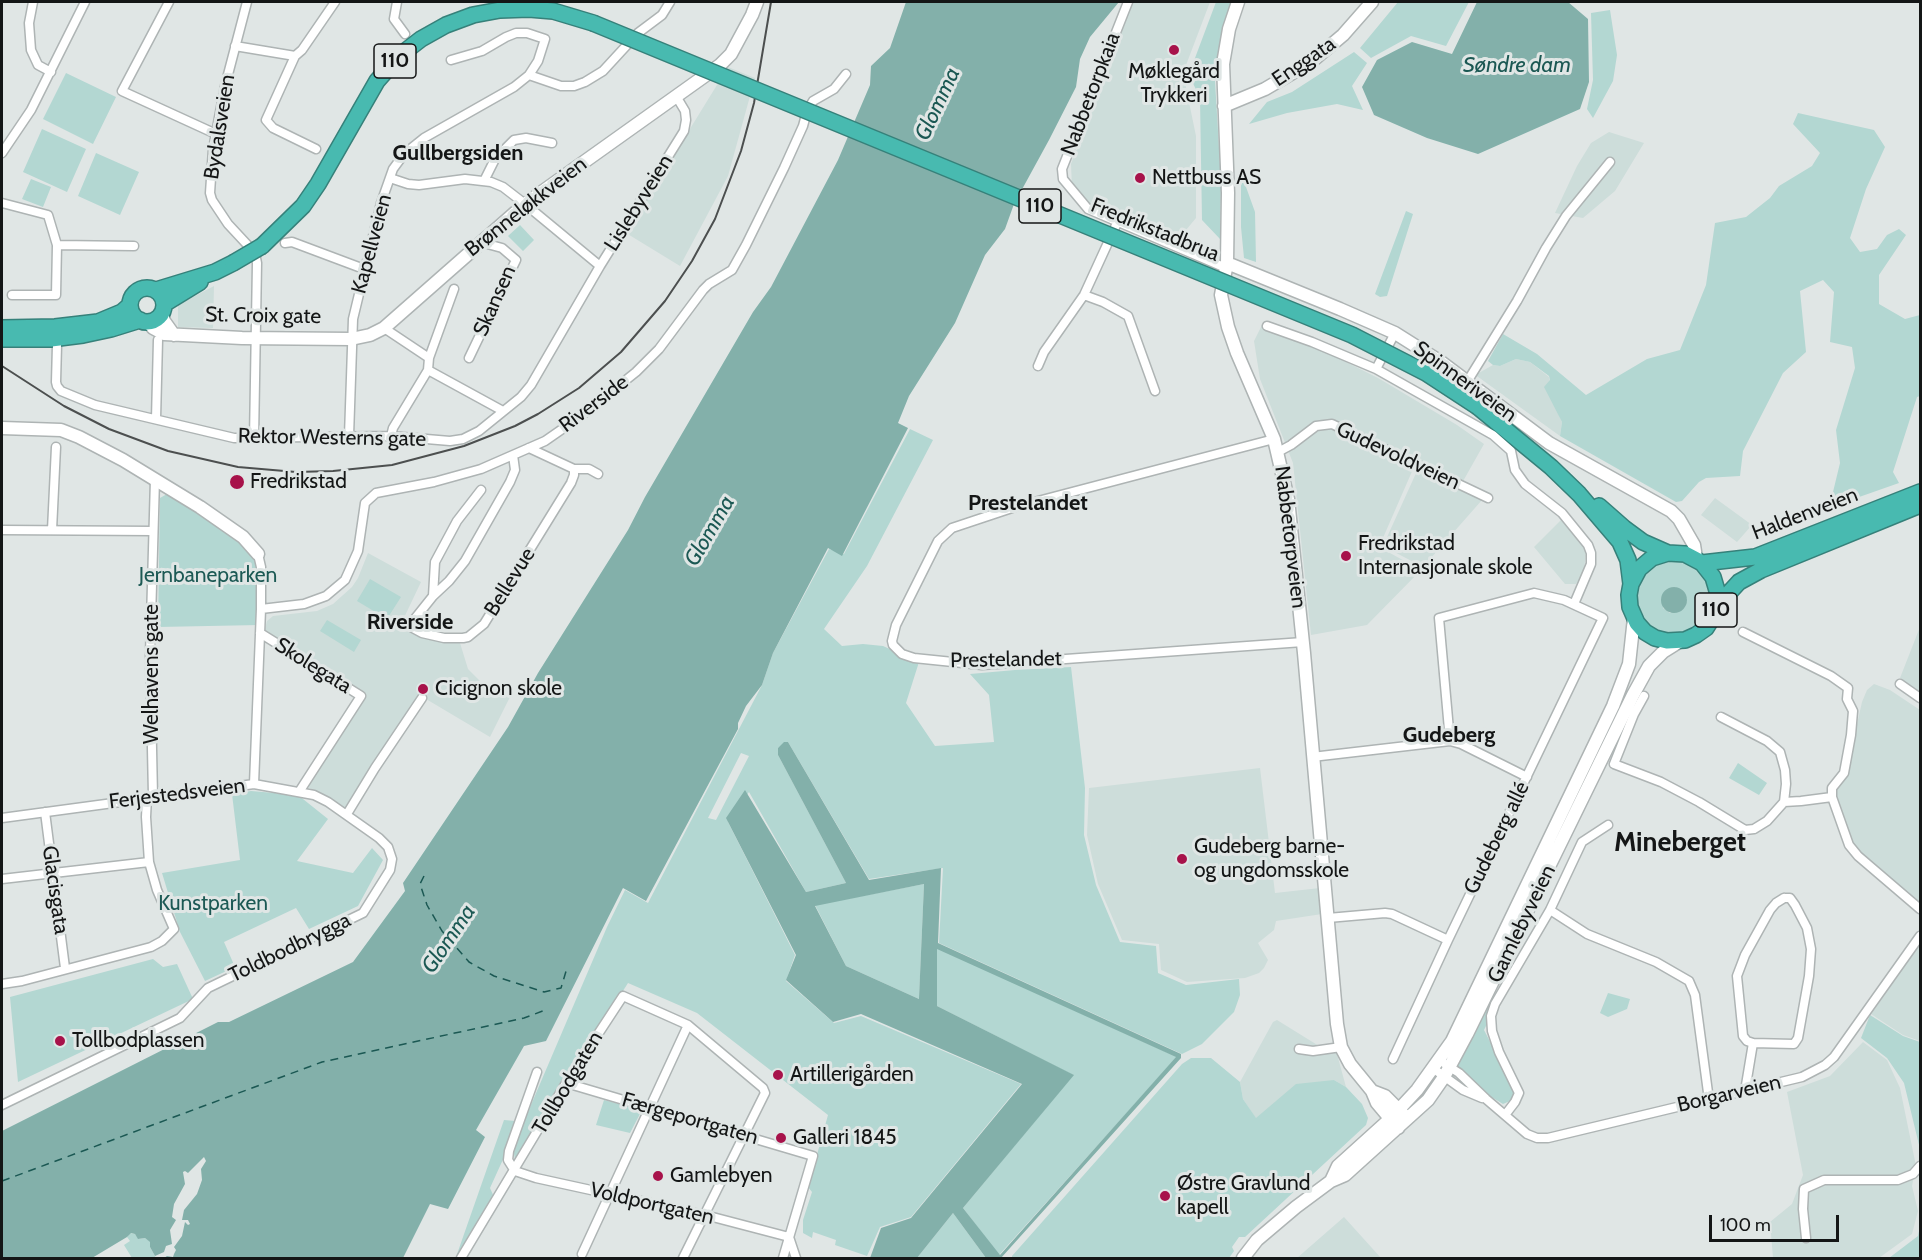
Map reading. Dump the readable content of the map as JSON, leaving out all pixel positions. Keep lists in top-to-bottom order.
{
  "streets": {
    "highway": ["110", "Fredrikstadbrua", "Haldenveien"],
    "street": [
      "Enggata",
      "Nabbetorpkaia",
      "Bydalsveien",
      "Lislebyveien",
      "Brønneløkkveien",
      "Kapellveien",
      "Skansen",
      "St. Croix gate",
      "Spinneriveien",
      "Riverside",
      "Rektor Westerns gate",
      "Gudevoldveien",
      "Nabbetorpveien",
      "Bellevue",
      "Prestelandet",
      "Skolegata",
      "Welhavens gate",
      "Ferjestedsveien",
      "Gudeberg allé",
      "Glacisgata",
      "Gamlebyveien",
      "Toldbodbrygga",
      "Tollbodgaten",
      "Borgarveien",
      "Færgeportgaten",
      "Voldportgaten"
    ]
  },
  "crossings": [
    ["110", "Fredrikstadbrua"],
    ["110", "St. Croix gate"],
    ["110", "Spinneriveien"],
    ["110", "Haldenveien"],
    ["110", "Gamlebyveien"],
    ["Enggata", "Nabbetorpveien"],
    ["Nabbetorpkaia", "Spinneriveien"],
    ["Nabbetorpkaia", "Nabbetorpveien"],
    ["Bydalsveien", "St. Croix gate"],
    ["Bydalsveien", "Rektor Westerns gate"],
    ["Lislebyveien", "Brønneløkkveien"],
    ["Lislebyveien", "Rektor Westerns gate"],
    ["Brønneløkkveien", "Kapellveien"],
    ["Brønneløkkveien", "Skansen"],
    ["Brønneløkkveien", "St. Croix gate"],
    ["Kapellveien", "St. Croix gate"],
    ["Kapellveien", "Rektor Westerns gate"],
    ["Spinneriveien", "Haldenveien"],
    ["Spinneriveien", "Nabbetorpveien"],
    ["Spinneriveien", "Gudeberg allé"],
    ["Spinneriveien", "Gamlebyveien"],
    ["Gudevoldveien", "Nabbetorpveien"],
    ["Haldenveien", "Gamlebyveien"],
    ["Nabbetorpveien", "Prestelandet"],
    ["Nabbetorpveien", "Gamlebyveien"],
    ["Skolegata", "Ferjestedsveien"],
    ["Welhavens gate", "Ferjestedsveien"],
    ["Welhavens gate", "Glacisgata"],
    ["Ferjestedsveien", "Glacisgata"],
    ["Ferjestedsveien", "Toldbodbrygga"],
    ["Gamlebyveien", "Borgarveien"],
    ["Tollbodgaten", "Færgeportgaten"],
    ["Tollbodgaten", "Voldportgaten"],
    ["Færgeportgaten", "Voldportgaten"]
  ],
  "districts": [
    "Gullbergsiden",
    "Prestelandet",
    "Riverside",
    "Gudeberg",
    "Mineberget"
  ],
  "water": ["Søndre dam", "Glomma"],
  "parks": ["Jernbaneparken", "Kunstparken"],
  "places": [
    "Møklegård Trykkeri",
    "Nettbuss AS",
    "Fredrikstad",
    "Fredrikstad Internasjonale skole",
    "Cicignon skole",
    "Gudeberg barne- og ungdomsskole",
    "Tollbodplassen",
    "Artillerigården",
    "Galleri 1845",
    "Gamlebyen",
    "Østre Gravlund kapell"
  ],
  "scale_bar": "100 m"
}
